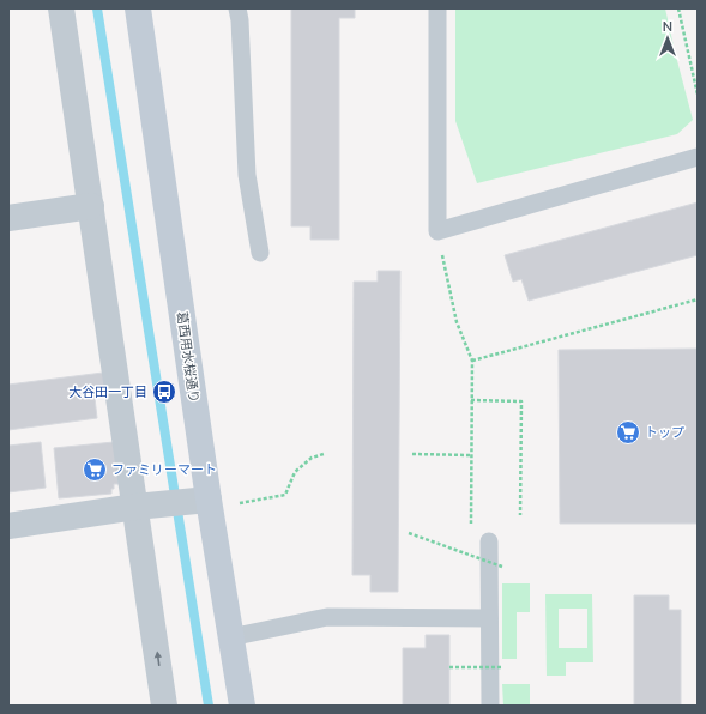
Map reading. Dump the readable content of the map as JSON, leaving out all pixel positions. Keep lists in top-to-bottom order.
{
  "streets": {
    "street": ["葛西用水桜通り"]
  },
  "places": {
    "bus stop": ["大谷田一丁目"],
    "supermarket": ["トップ", "ファミリーマート"]
  },
  "north": "top"
}
